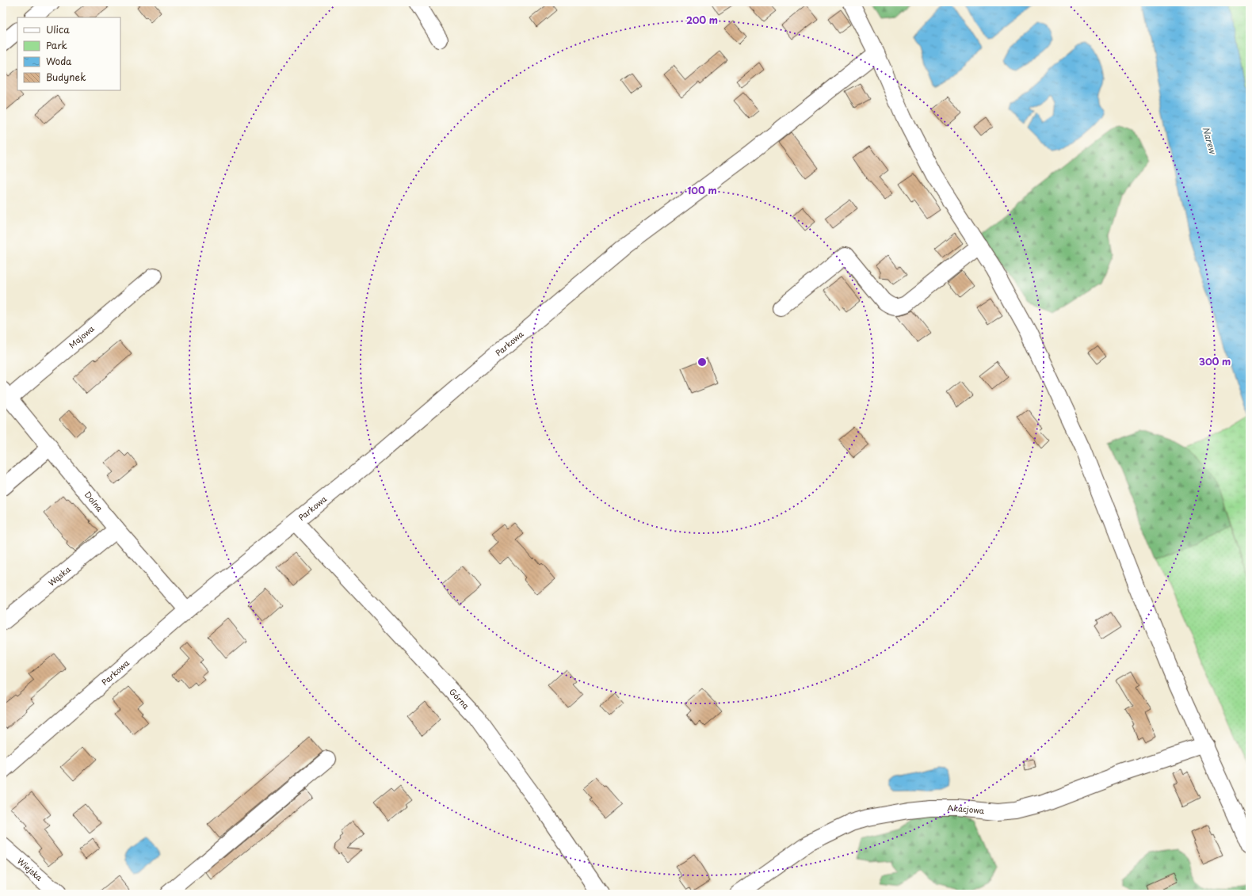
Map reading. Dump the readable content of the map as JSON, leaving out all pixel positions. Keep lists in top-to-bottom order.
{
  "streets": {
    "street": [
      "Majowa",
      "Parkowa",
      "Dolna",
      "Wąska",
      "Górna",
      "Akacjowa",
      "Wiejska"
    ]
  },
  "crossings": [
    ["Majowa", "Dolna"],
    ["Parkowa", "Dolna"],
    ["Parkowa", "Górna"],
    ["Dolna", "Wąska"]
  ],
  "water": ["Narew"],
  "legend": [
    "Ulica",
    "Park",
    "Woda",
    "Budynek"
  ],
  "rings": ["200 m", "100 m", "300 m"]
}
